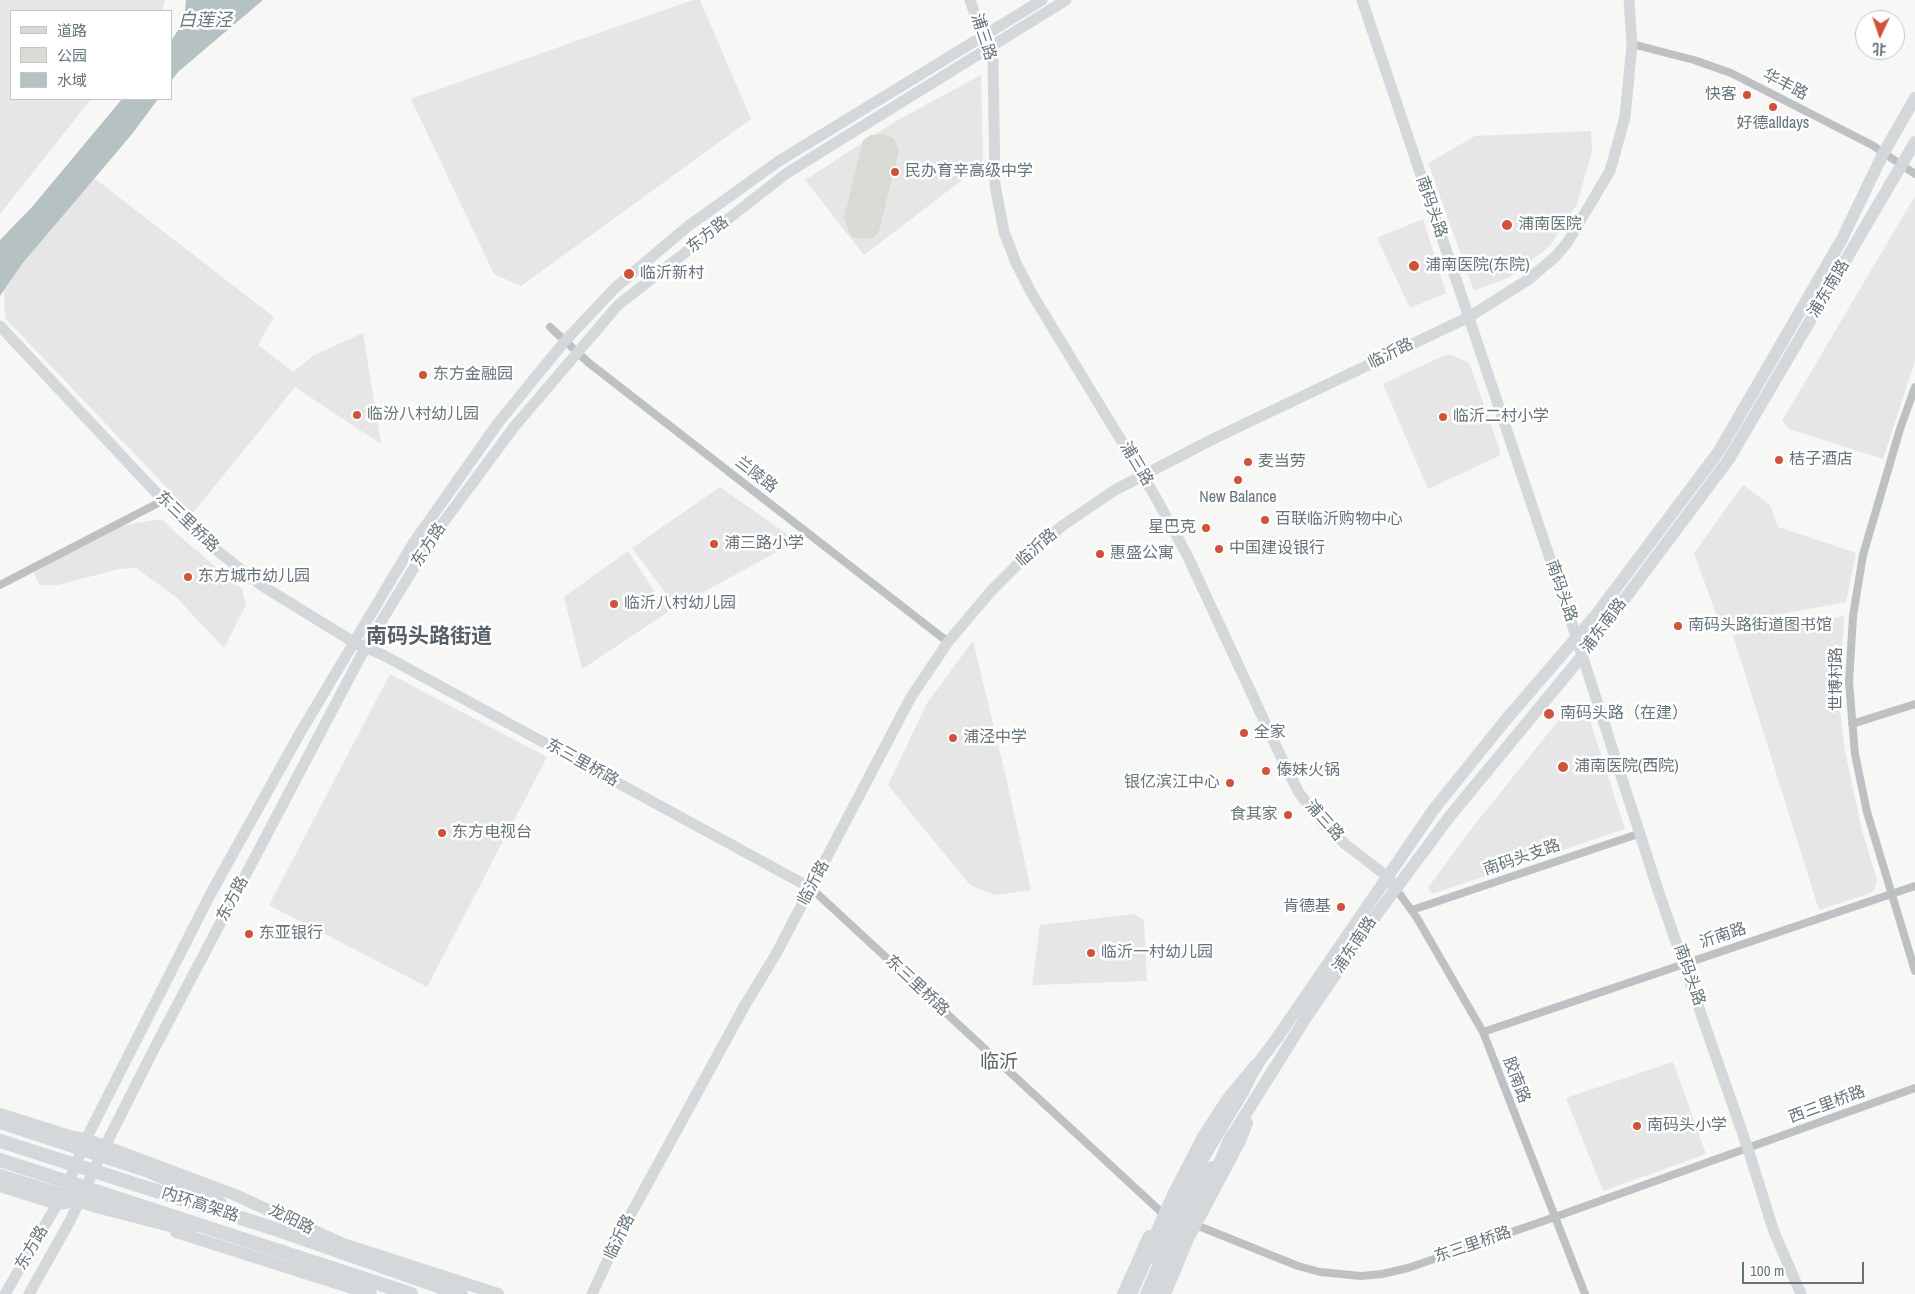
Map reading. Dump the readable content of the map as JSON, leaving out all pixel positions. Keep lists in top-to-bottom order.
{
  "streets": {
    "highway": ["内环高架路"],
    "main road": ["浦东南路", "龙阳路"],
    "street": [
      "浦三路",
      "华丰路",
      "南码头路",
      "东方路",
      "临沂路",
      "兰陵路",
      "东三里桥路",
      "世博村路",
      "南码头支路",
      "沂南路",
      "胶南路",
      "西三里桥路"
    ]
  },
  "crossings": [
    ["浦三路", "东方路"],
    ["浦三路", "浦东南路"],
    ["浦三路", "临沂路"],
    ["浦三路", "胶南路"],
    ["华丰路", "浦东南路"],
    ["华丰路", "临沂路"],
    ["南码头路", "浦东南路"],
    ["南码头路", "临沂路"],
    ["南码头路", "东三里桥路"],
    ["南码头路", "南码头支路"],
    ["南码头路", "沂南路"],
    ["南码头路", "西三里桥路"],
    ["东方路", "兰陵路"],
    ["东方路", "东三里桥路"],
    ["东方路", "龙阳路"],
    ["浦东南路", "东三里桥路"],
    ["浦东南路", "胶南路"],
    ["临沂路", "兰陵路"],
    ["临沂路", "东三里桥路"],
    ["东三里桥路", "胶南路"],
    ["东三里桥路", "西三里桥路"],
    ["世博村路", "沂南路"],
    ["南码头支路", "胶南路"],
    ["沂南路", "胶南路"]
  ],
  "districts": ["南码头路街道", "临沂"],
  "water": ["白莲泾"],
  "places": [
    "快客",
    "好德alldays",
    "民办育辛高级中学",
    "浦南医院",
    "浦南医院(东院)",
    "临沂新村",
    "东方金融园",
    "临汾八村幼儿园",
    "临沂二村小学",
    "桔子酒店",
    "麦当劳",
    "New Balance",
    "百联临沂购物中心",
    "星巴克",
    "浦三路小学",
    "中国建设银行",
    "惠盛公寓",
    "东方城市幼儿园",
    "临沂八村幼儿园",
    "南码头路街道图书馆",
    "南码头路（在建）",
    "全家",
    "浦泾中学",
    "浦南医院(西院)",
    "傣妹火锅",
    "银亿滨江中心",
    "食其家",
    "东方电视台",
    "肯德基",
    "东亚银行",
    "临沂一村幼儿园",
    "南码头小学"
  ],
  "legend": ["道路", "公园", "水域"],
  "scale_bar": "100 m",
  "north": "bottom"
}
